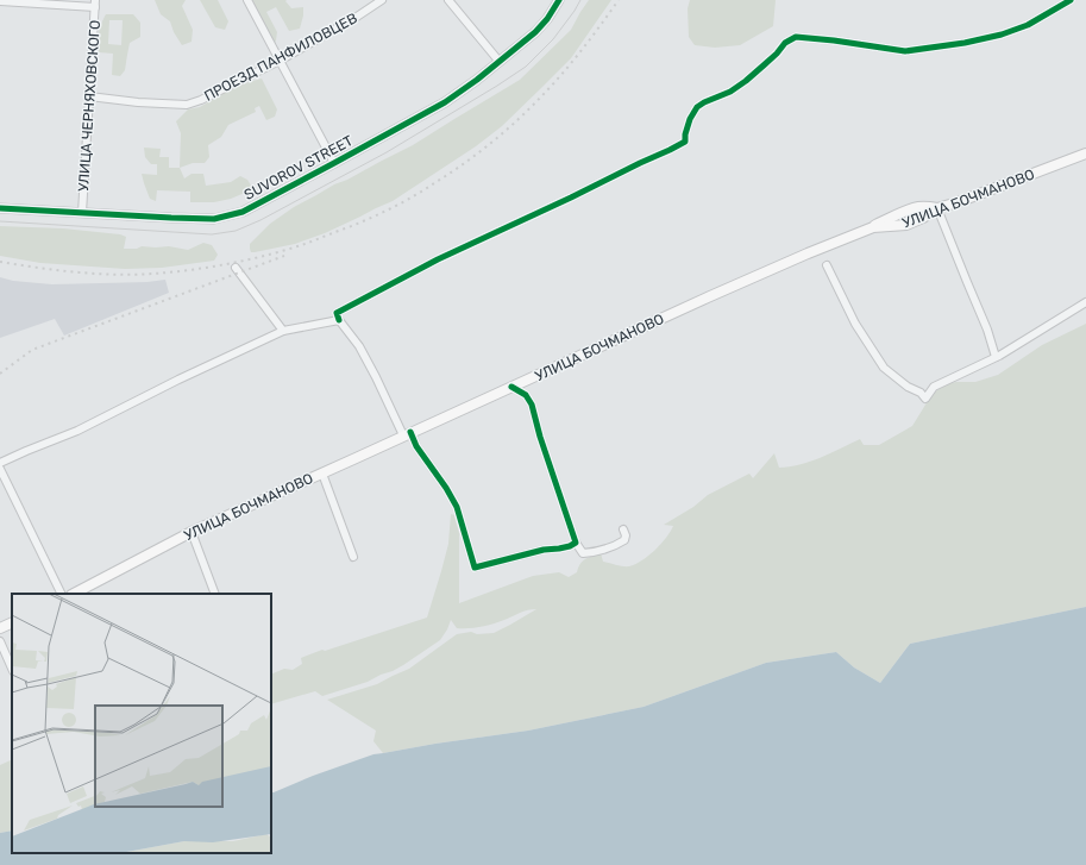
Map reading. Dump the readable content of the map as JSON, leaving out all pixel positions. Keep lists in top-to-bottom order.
{
  "streets": {
    "main road": ["УЛИЦА БОЧМАНОВО"],
    "street": ["ПРОЕЗД ПАНФИЛОВЦЕВ", "УЛИЦА ЧЕРНЯХОВСКОГО", "SUVOROV STREET"]
  },
  "crossings": [
    ["ПРОЕЗД ПАНФИЛОВЦЕВ", "УЛИЦА ЧЕРНЯХОВСКОГО"],
    ["УЛИЦА ЧЕРНЯХОВСКОГО", "SUVOROV STREET"]
  ]
}
